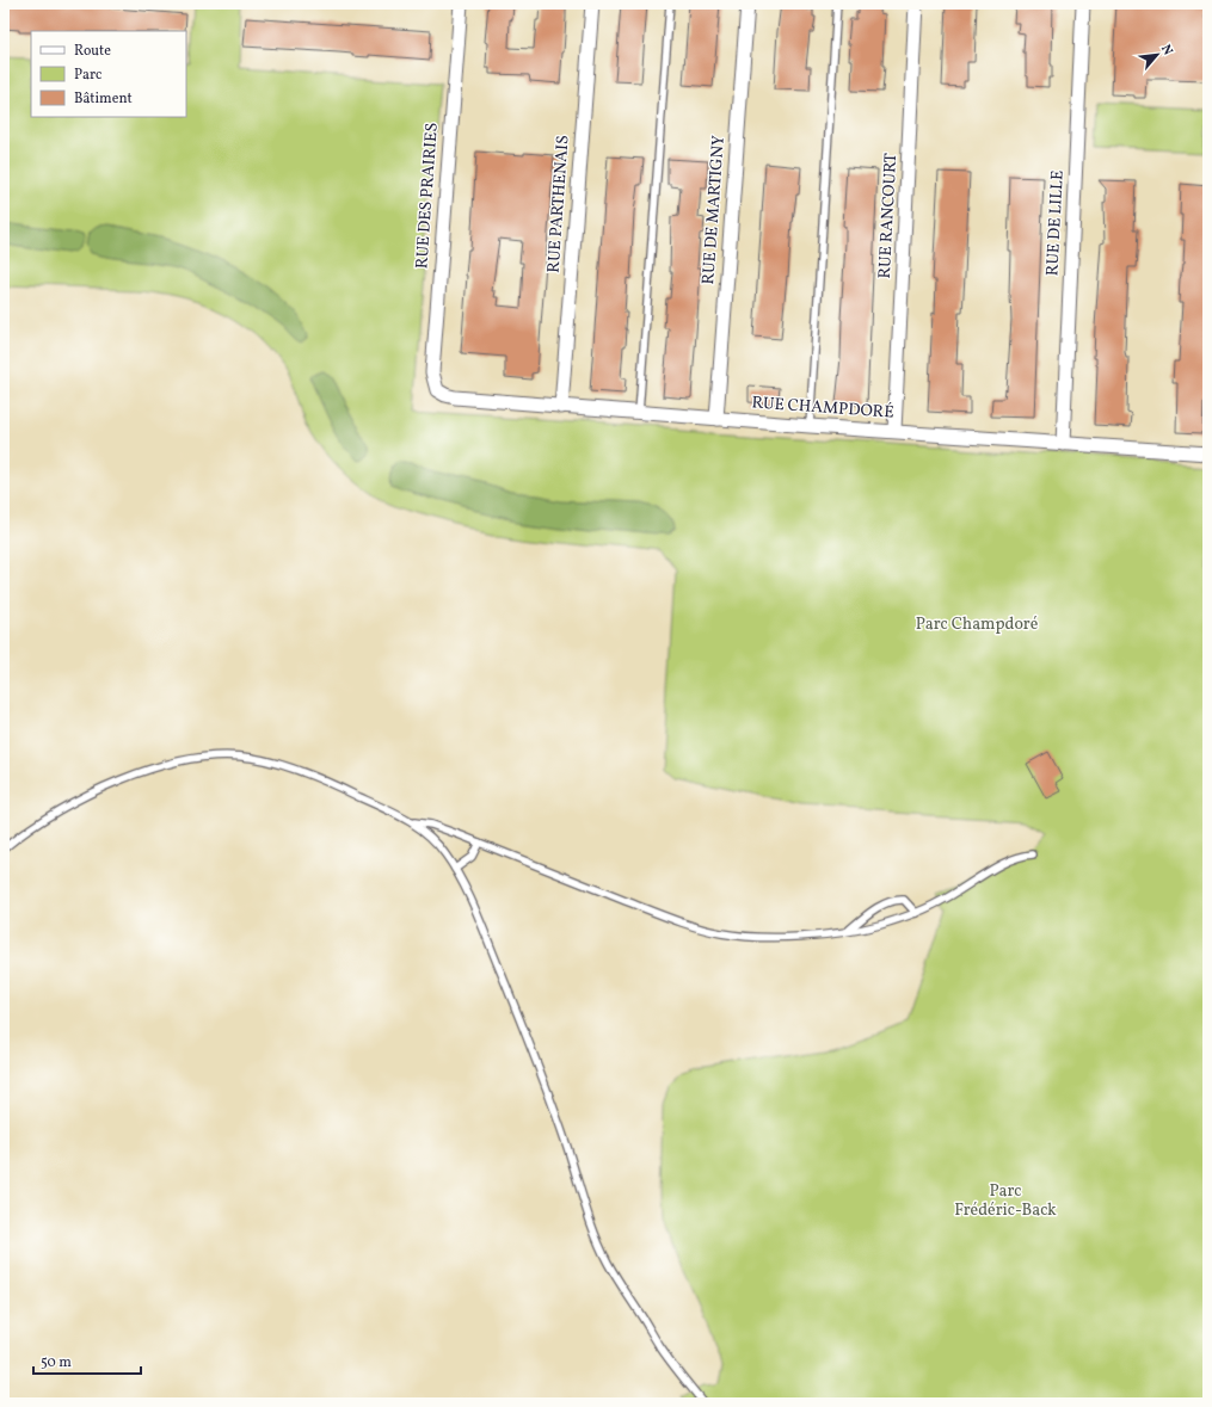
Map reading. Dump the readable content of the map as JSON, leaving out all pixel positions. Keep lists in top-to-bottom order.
{
  "streets": {
    "street": [
      "RUE DES PRAIRIES",
      "RUE PARTHENAIS",
      "RUE DE MARTIGNY",
      "RUE RANCOURT",
      "RUE DE LILLE",
      "RUE CHAMPDORÉ"
    ]
  },
  "crossings": [
    ["RUE DES PRAIRIES", "RUE CHAMPDORÉ"],
    ["RUE PARTHENAIS", "RUE CHAMPDORÉ"],
    ["RUE DE MARTIGNY", "RUE CHAMPDORÉ"],
    ["RUE RANCOURT", "RUE CHAMPDORÉ"],
    ["RUE DE LILLE", "RUE CHAMPDORÉ"]
  ],
  "parks": ["Parc Champdoré", "Parc Frédéric-Back"],
  "legend": ["Route", "Parc", "Bâtiment"],
  "scale_bar": "50 m",
  "north": "top right"
}
